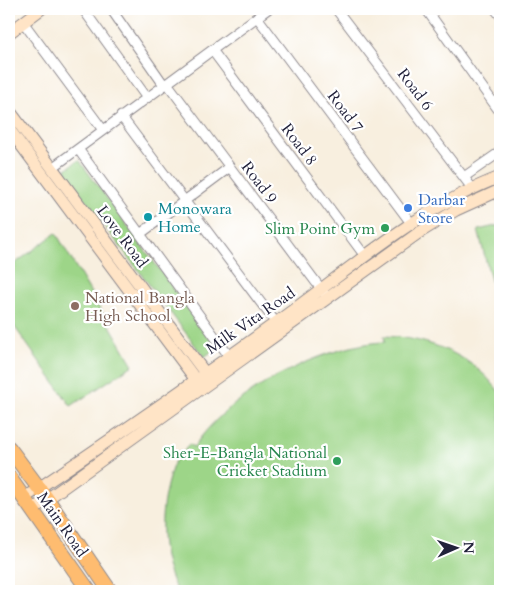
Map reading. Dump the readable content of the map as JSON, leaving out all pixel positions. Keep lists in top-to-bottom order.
{
  "streets": {
    "main road": ["Main Road"],
    "street": [
      "Road 6",
      "Road 7",
      "Road 8",
      "Road 9",
      "Love Road",
      "Milk Vita Road"
    ]
  },
  "crossings": [
    ["Road 6", "Milk Vita Road"],
    ["Road 7", "Milk Vita Road"],
    ["Road 8", "Milk Vita Road"],
    ["Road 9", "Milk Vita Road"],
    ["Love Road", "Milk Vita Road"],
    ["Milk Vita Road", "Main Road"]
  ],
  "places": [
    "Darbar Store",
    "Monowara Home",
    "Slim Point Gym",
    "National Bangla High School",
    "Sher-E-Bangla National Cricket Stadium"
  ],
  "north": "right"
}
